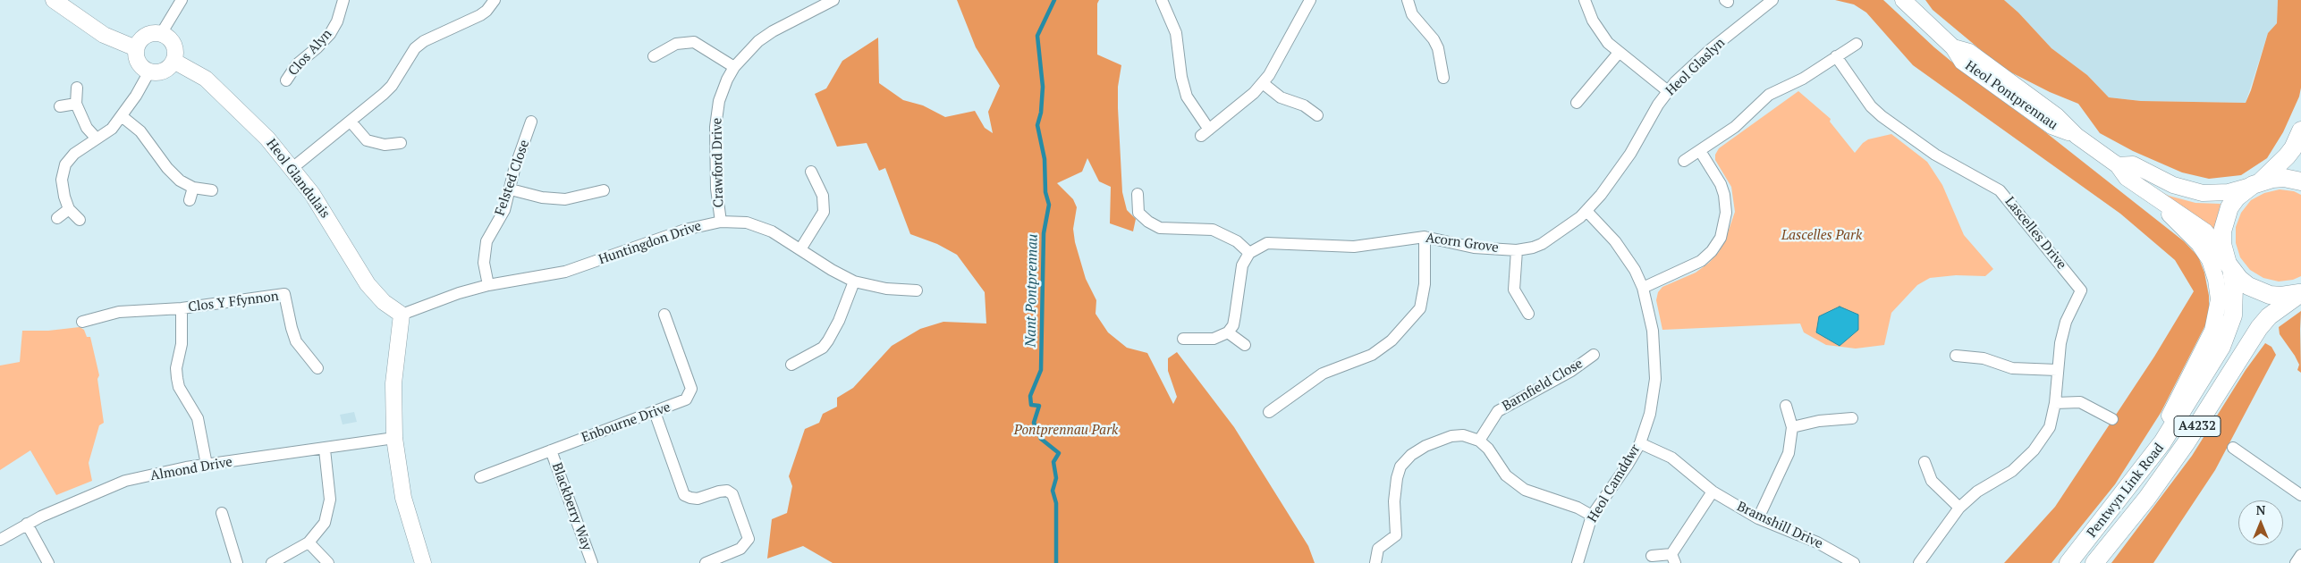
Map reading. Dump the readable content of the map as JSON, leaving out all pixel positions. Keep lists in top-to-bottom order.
{
  "streets": {
    "main road": ["A4232", "Pentwyn Link Road"],
    "street": [
      "Clos Alyn",
      "Heol Glaslyn",
      "Heol Pontprennau",
      "Crawford Drive",
      "Felsted Close",
      "Heol Glandulais",
      "Lascelles Drive",
      "Huntingdon Drive",
      "Acorn Grove",
      "Clos Y Ffynnon",
      "Barnfield Close",
      "Enbourne Drive",
      "Almond Drive",
      "Heol Camddwr",
      "Blackberry Way",
      "Bramshill Drive"
    ]
  },
  "crossings": [
    ["Heol Glaslyn", "Acorn Grove"],
    ["Heol Glaslyn", "Heol Camddwr"],
    ["Heol Pontprennau", "Pentwyn Link Road"],
    ["Crawford Drive", "Huntingdon Drive"],
    ["Felsted Close", "Huntingdon Drive"],
    ["Heol Glandulais", "Huntingdon Drive"],
    ["Acorn Grove", "Heol Camddwr"],
    ["Clos Y Ffynnon", "Almond Drive"],
    ["Enbourne Drive", "Blackberry Way"],
    ["Heol Camddwr", "Bramshill Drive"]
  ],
  "water": ["Nant Pontprennau"],
  "parks": ["Lascelles Park", "Pontprennau Park"],
  "north": "top"
}
